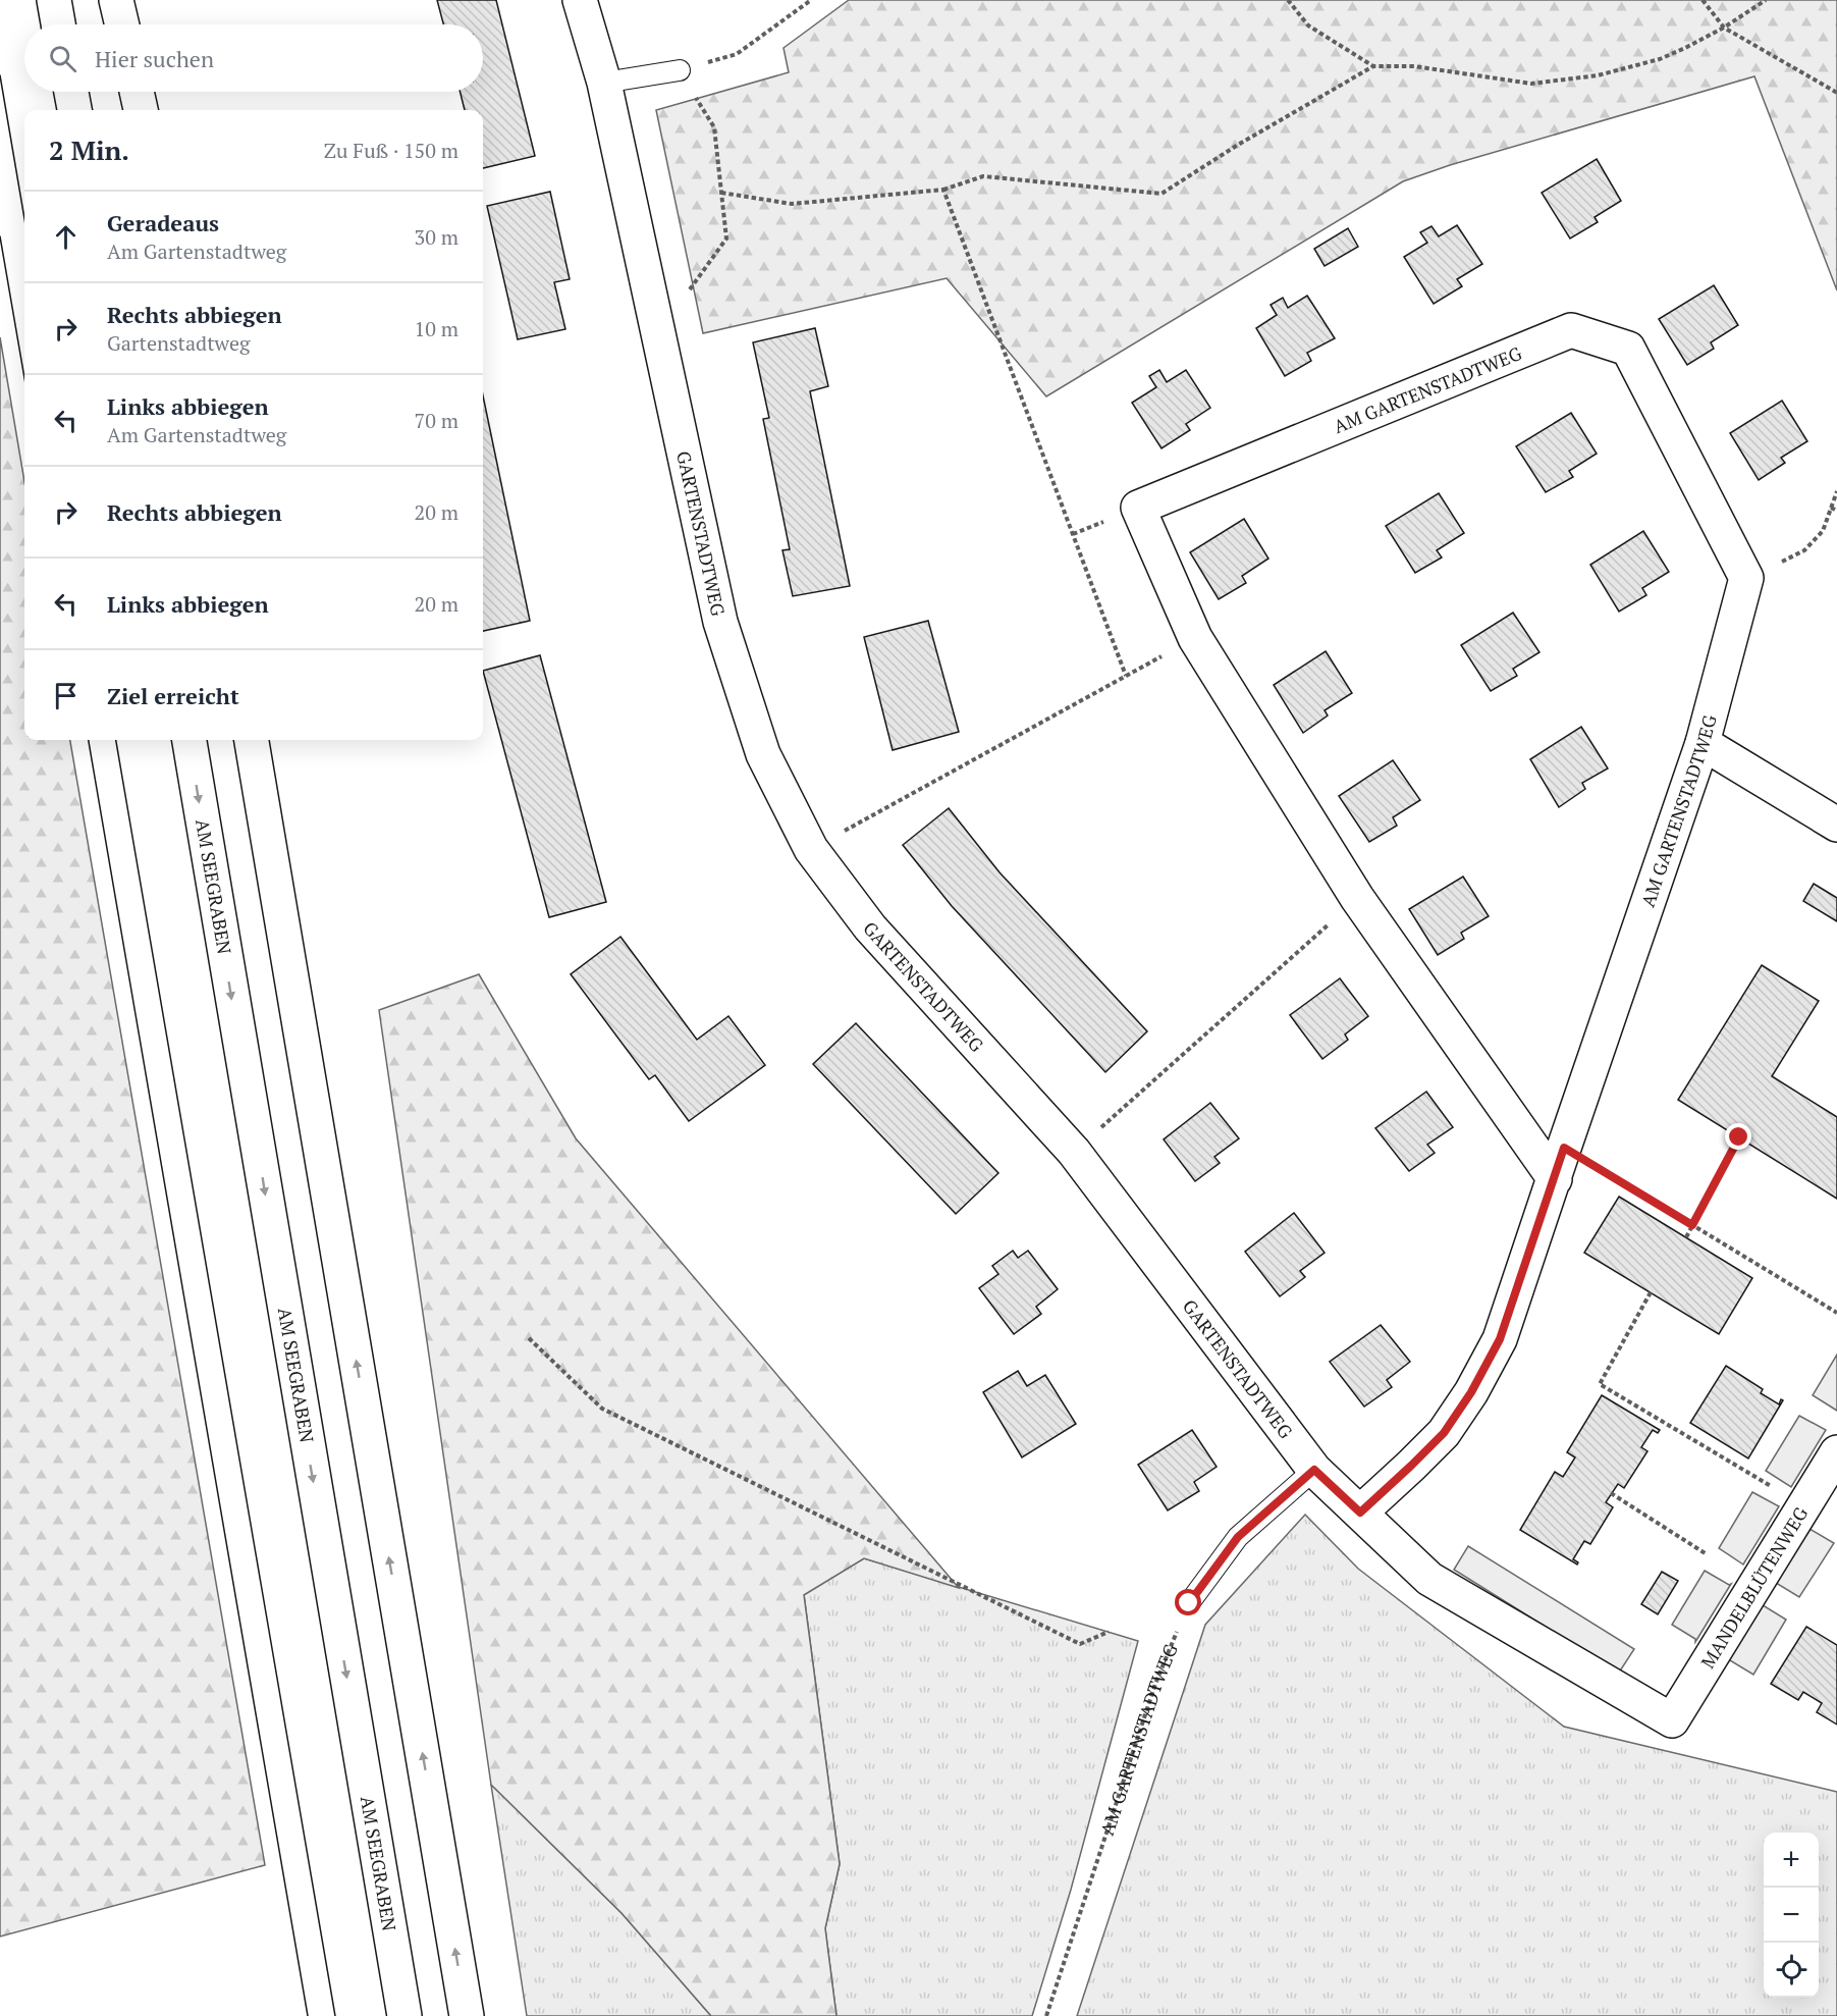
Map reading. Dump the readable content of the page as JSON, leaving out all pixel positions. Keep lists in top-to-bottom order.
{
  "streets": {
    "street": [
      "AM GARTENSTADTWEG",
      "GARTENSTADTWEG",
      "AM SEEGRABEN",
      "MANDELBLÜTENWEG"
    ]
  },
  "crossings": [
    ["AM GARTENSTADTWEG", "GARTENSTADTWEG"],
    ["GARTENSTADTWEG", "MANDELBLÜTENWEG"]
  ],
  "page": {
    "search": "Hier suchen",
    "heading": ["2 Min.", "Zu Fuß · 150 m"],
    "list": [
      ["Geradeaus", "Am Gartenstadtweg", "30 m"],
      ["Rechts abbiegen", "Gartenstadtweg", "10 m"],
      ["Links abbiegen", "Am Gartenstadtweg", "70 m"],
      ["Rechts abbiegen", "20 m"],
      ["Links abbiegen", "20 m"],
      "Ziel erreicht"
    ],
    "map_buttons": ["+", "−"]
  }
}
